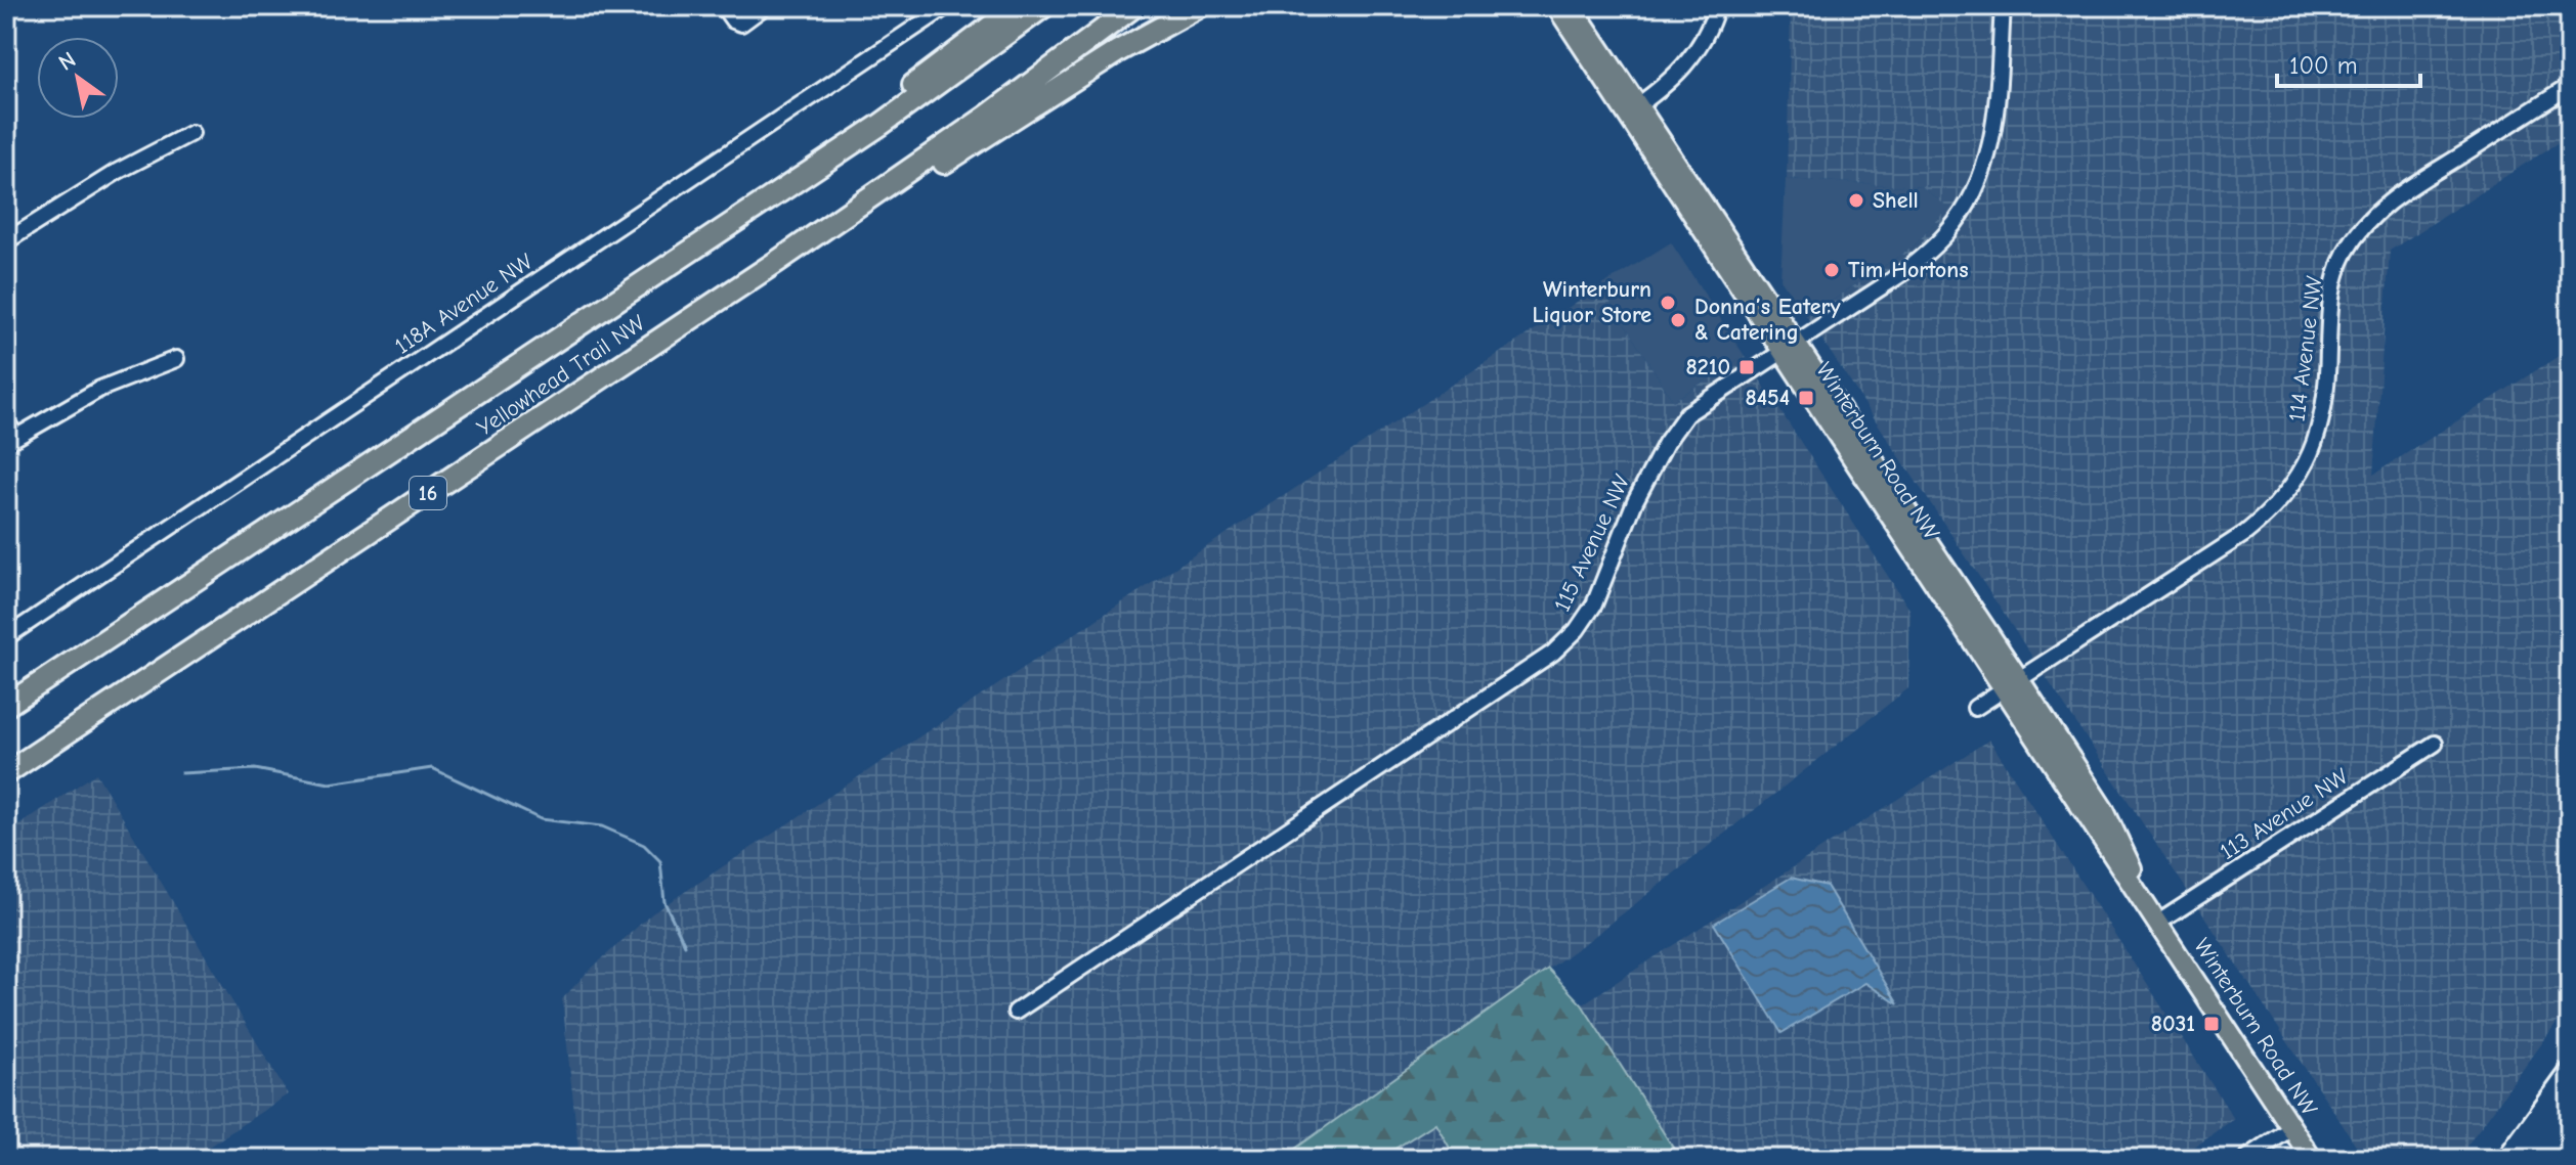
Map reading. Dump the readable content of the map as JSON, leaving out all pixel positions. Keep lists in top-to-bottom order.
{
  "streets": {
    "highway": ["Yellowhead Trail NW", "16"],
    "main road": ["Winterburn Road NW"],
    "street": [
      "118A Avenue NW",
      "114 Avenue NW",
      "115 Avenue NW",
      "113 Avenue NW"
    ]
  },
  "crossings": [
    ["114 Avenue NW", "Winterburn Road NW"],
    ["Winterburn Road NW", "115 Avenue NW"],
    ["Winterburn Road NW", "113 Avenue NW"]
  ],
  "places": {
    "other": [
      "Shell",
      "Tim Hortons",
      "Winterburn Liquor Store",
      "Donna’s Eatery & Catering"
    ],
    "transit": ["8210", "8454", "8031"]
  },
  "scale_bar": "100 m",
  "north": "top left"
}
